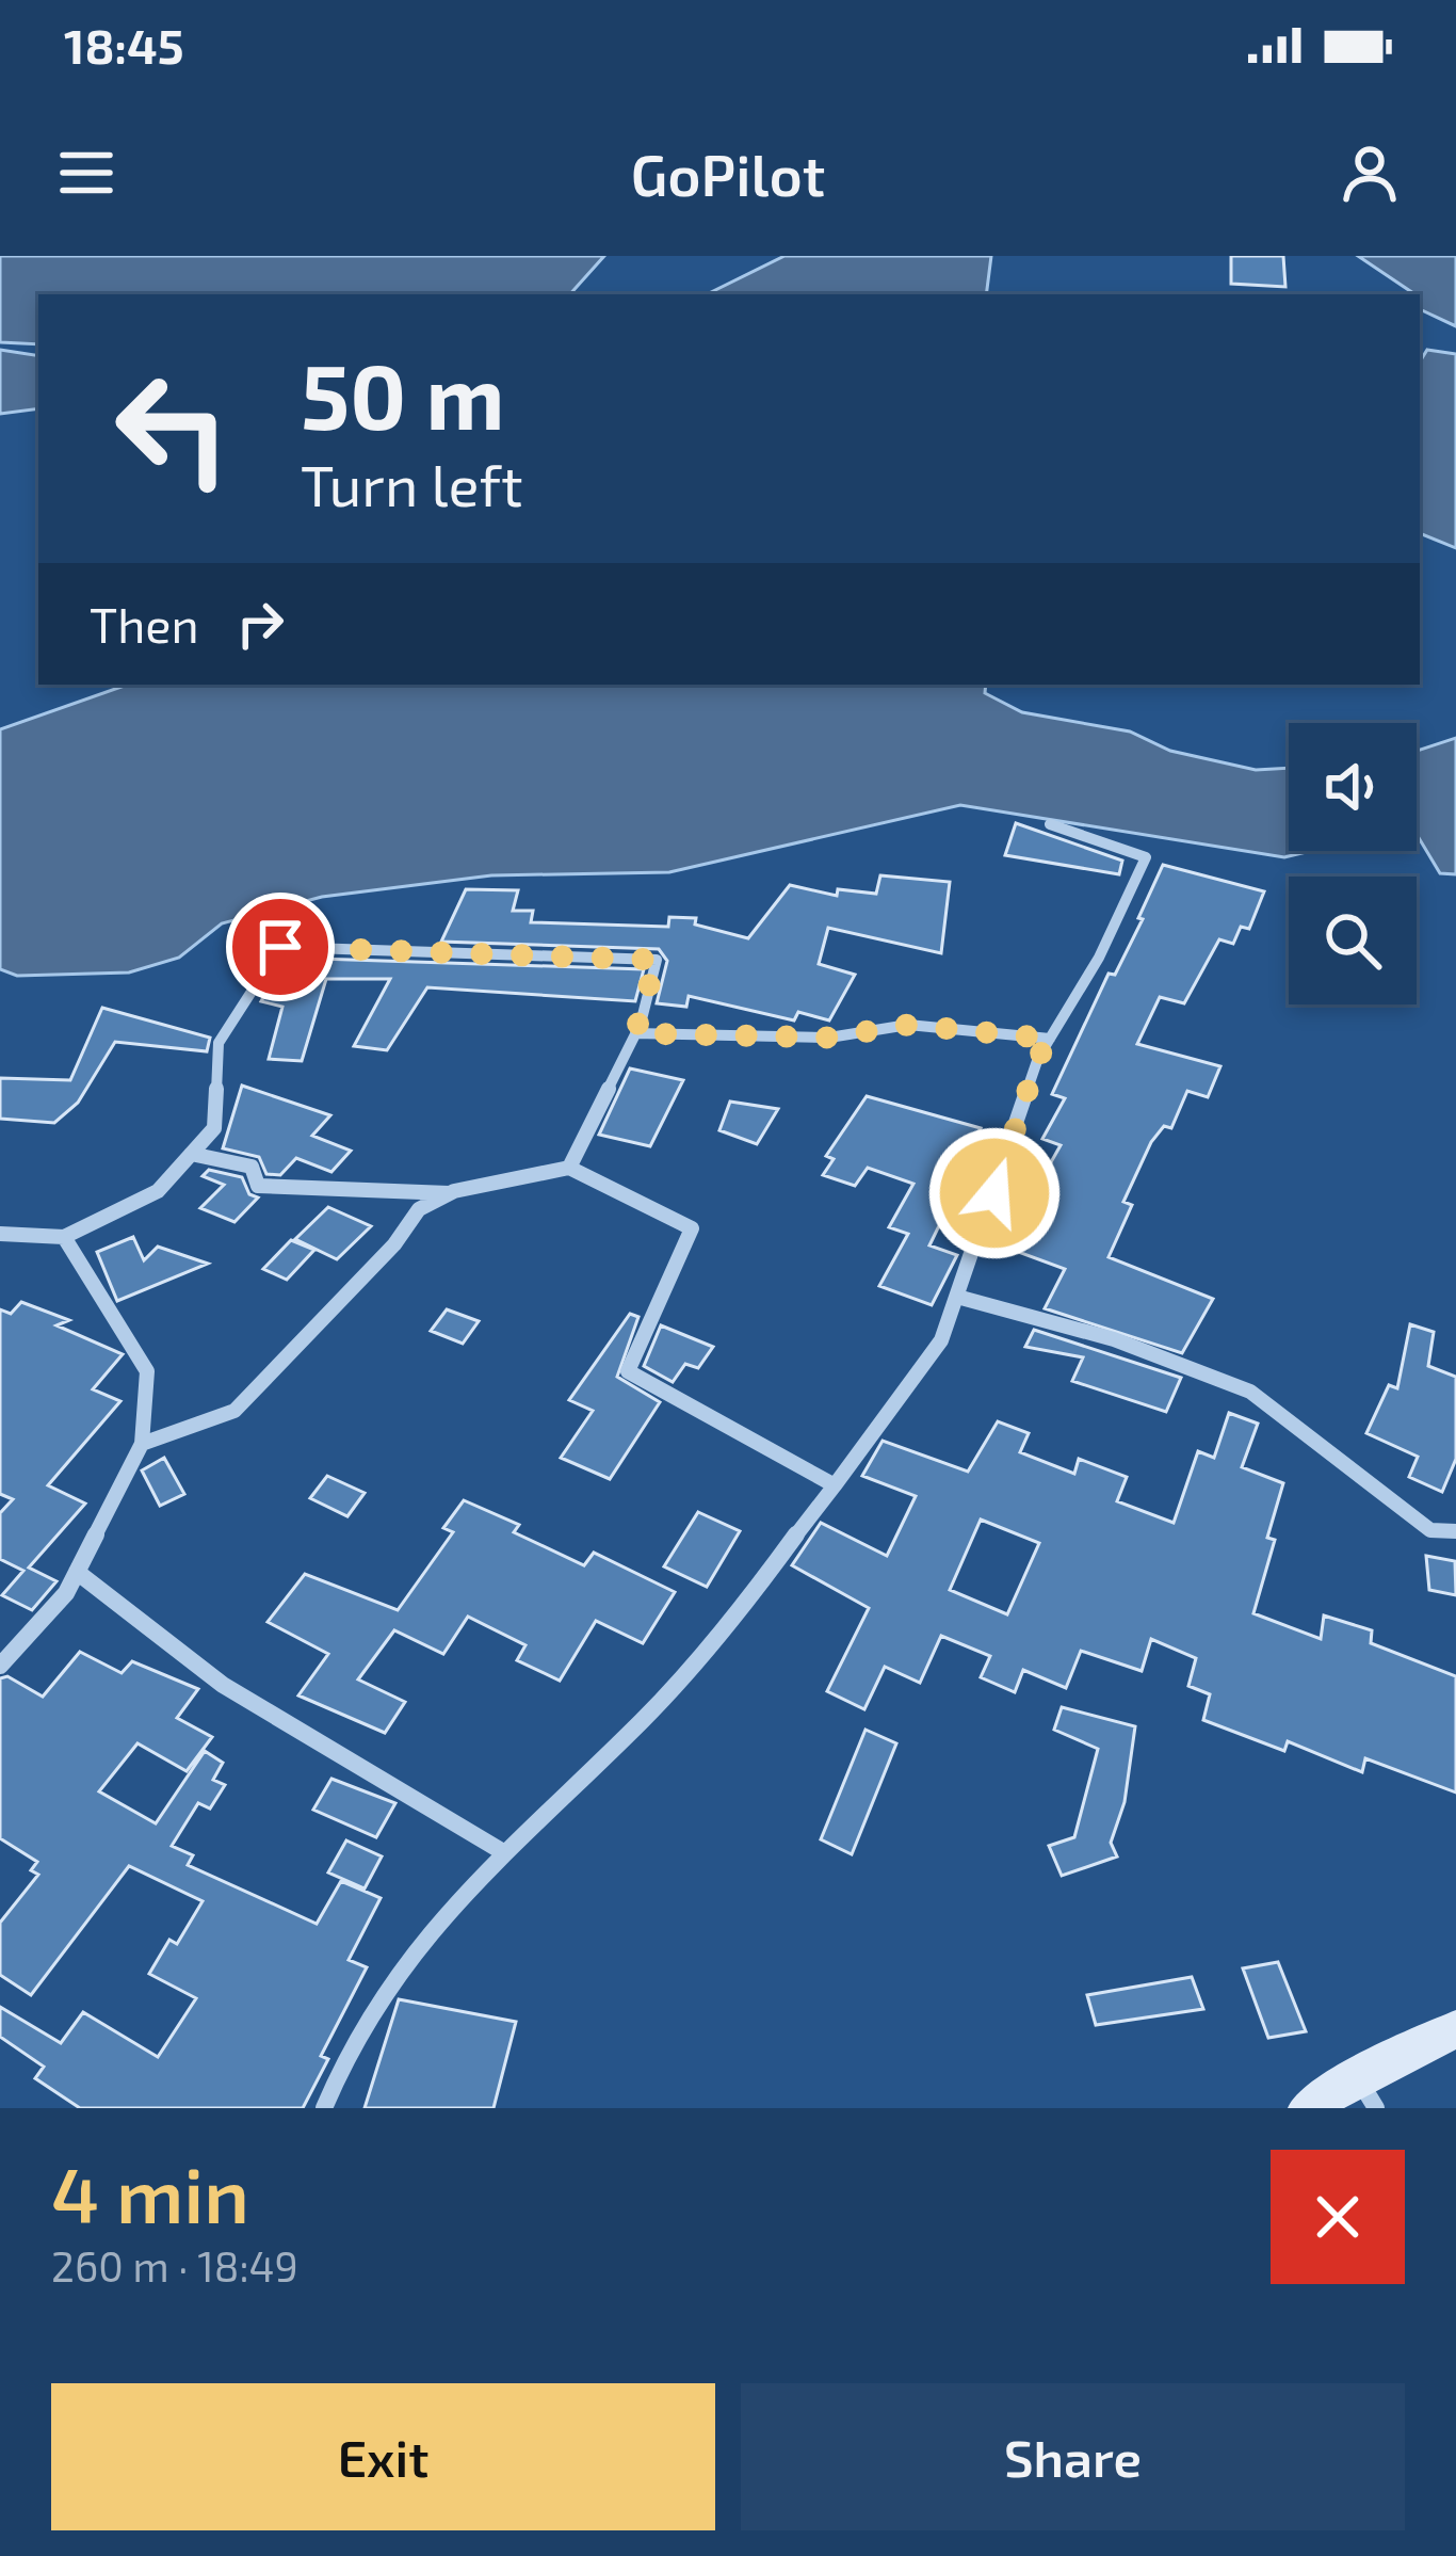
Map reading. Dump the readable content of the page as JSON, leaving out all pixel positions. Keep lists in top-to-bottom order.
{
  "page": {
    "status": "18:45",
    "header": "GoPilot",
    "turn": ["50 m", "Turn left"],
    "then": "Then",
    "heading": ["4 min", "260 m · 18:49"],
    "buttons": ["Exit", "Share"]
  }
}
